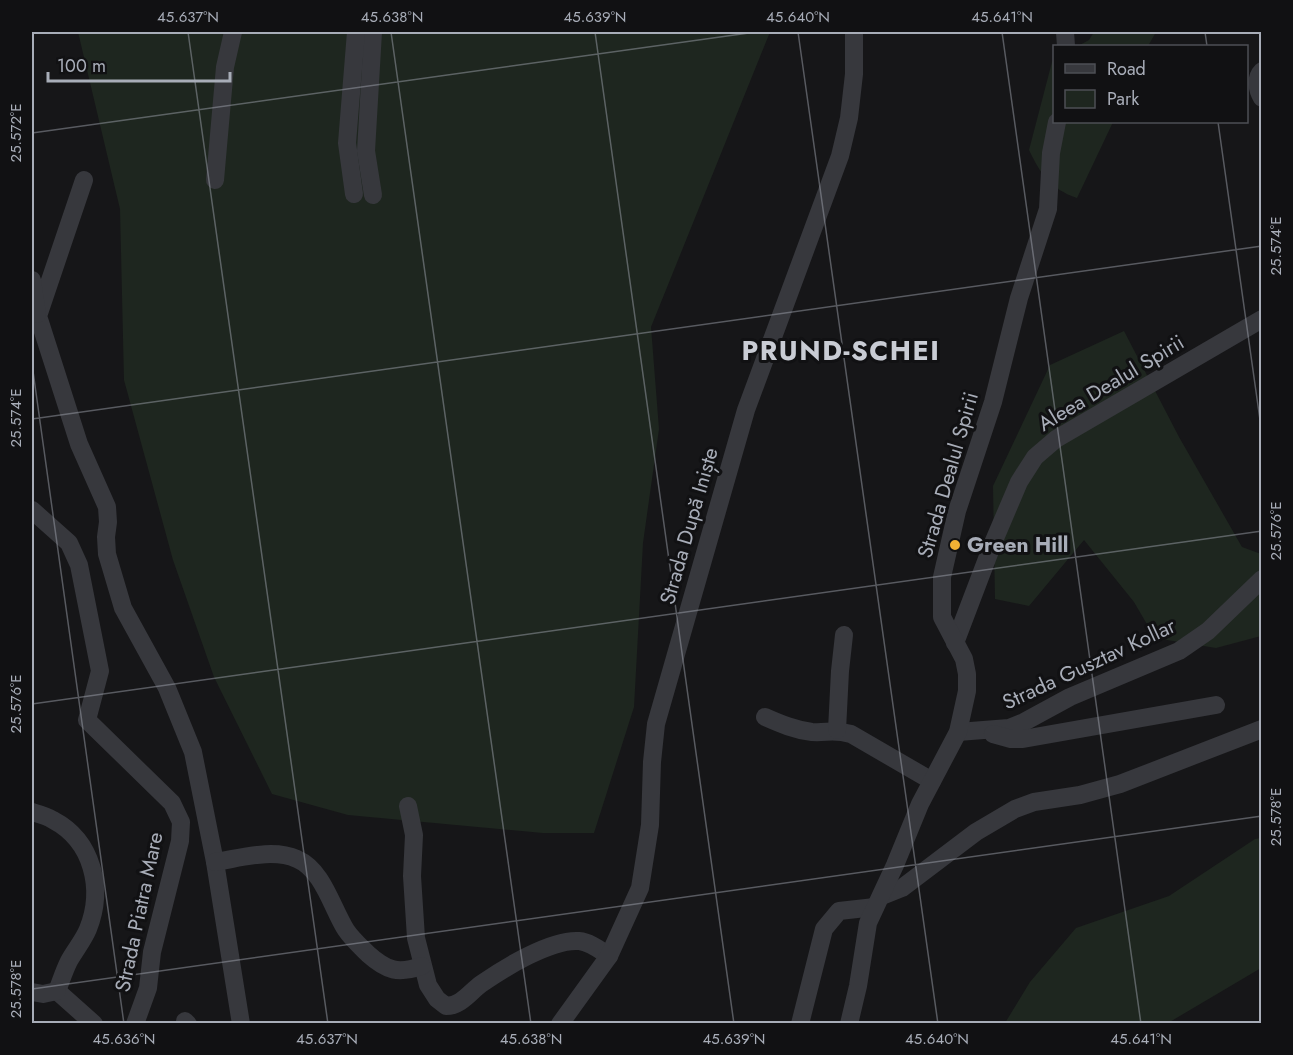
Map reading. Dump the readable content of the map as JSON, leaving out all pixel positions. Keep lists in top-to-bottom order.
{
  "streets": {
    "street": [
      "Aleea Dealul Spirii",
      "Strada Dealul Spirii",
      "Strada După Iniște",
      "Strada Gusztav Kollar",
      "Strada Piatra Mare"
    ]
  },
  "crossings": [
    ["Aleea Dealul Spirii", "Strada Dealul Spirii"],
    ["Strada Dealul Spirii", "Strada Gusztav Kollar"]
  ],
  "districts": ["PRUND-SCHEI"],
  "places": ["Green Hill"],
  "legend": ["Road", "Park"],
  "scale_bar": "100 m",
  "coordinates": [
    "45.637°N",
    "45.638°N",
    "45.639°N",
    "45.640°N",
    "45.641°N",
    "25.572°E",
    "25.574°E",
    "25.576°E",
    "25.578°E",
    "45.636°N"
  ]
}
